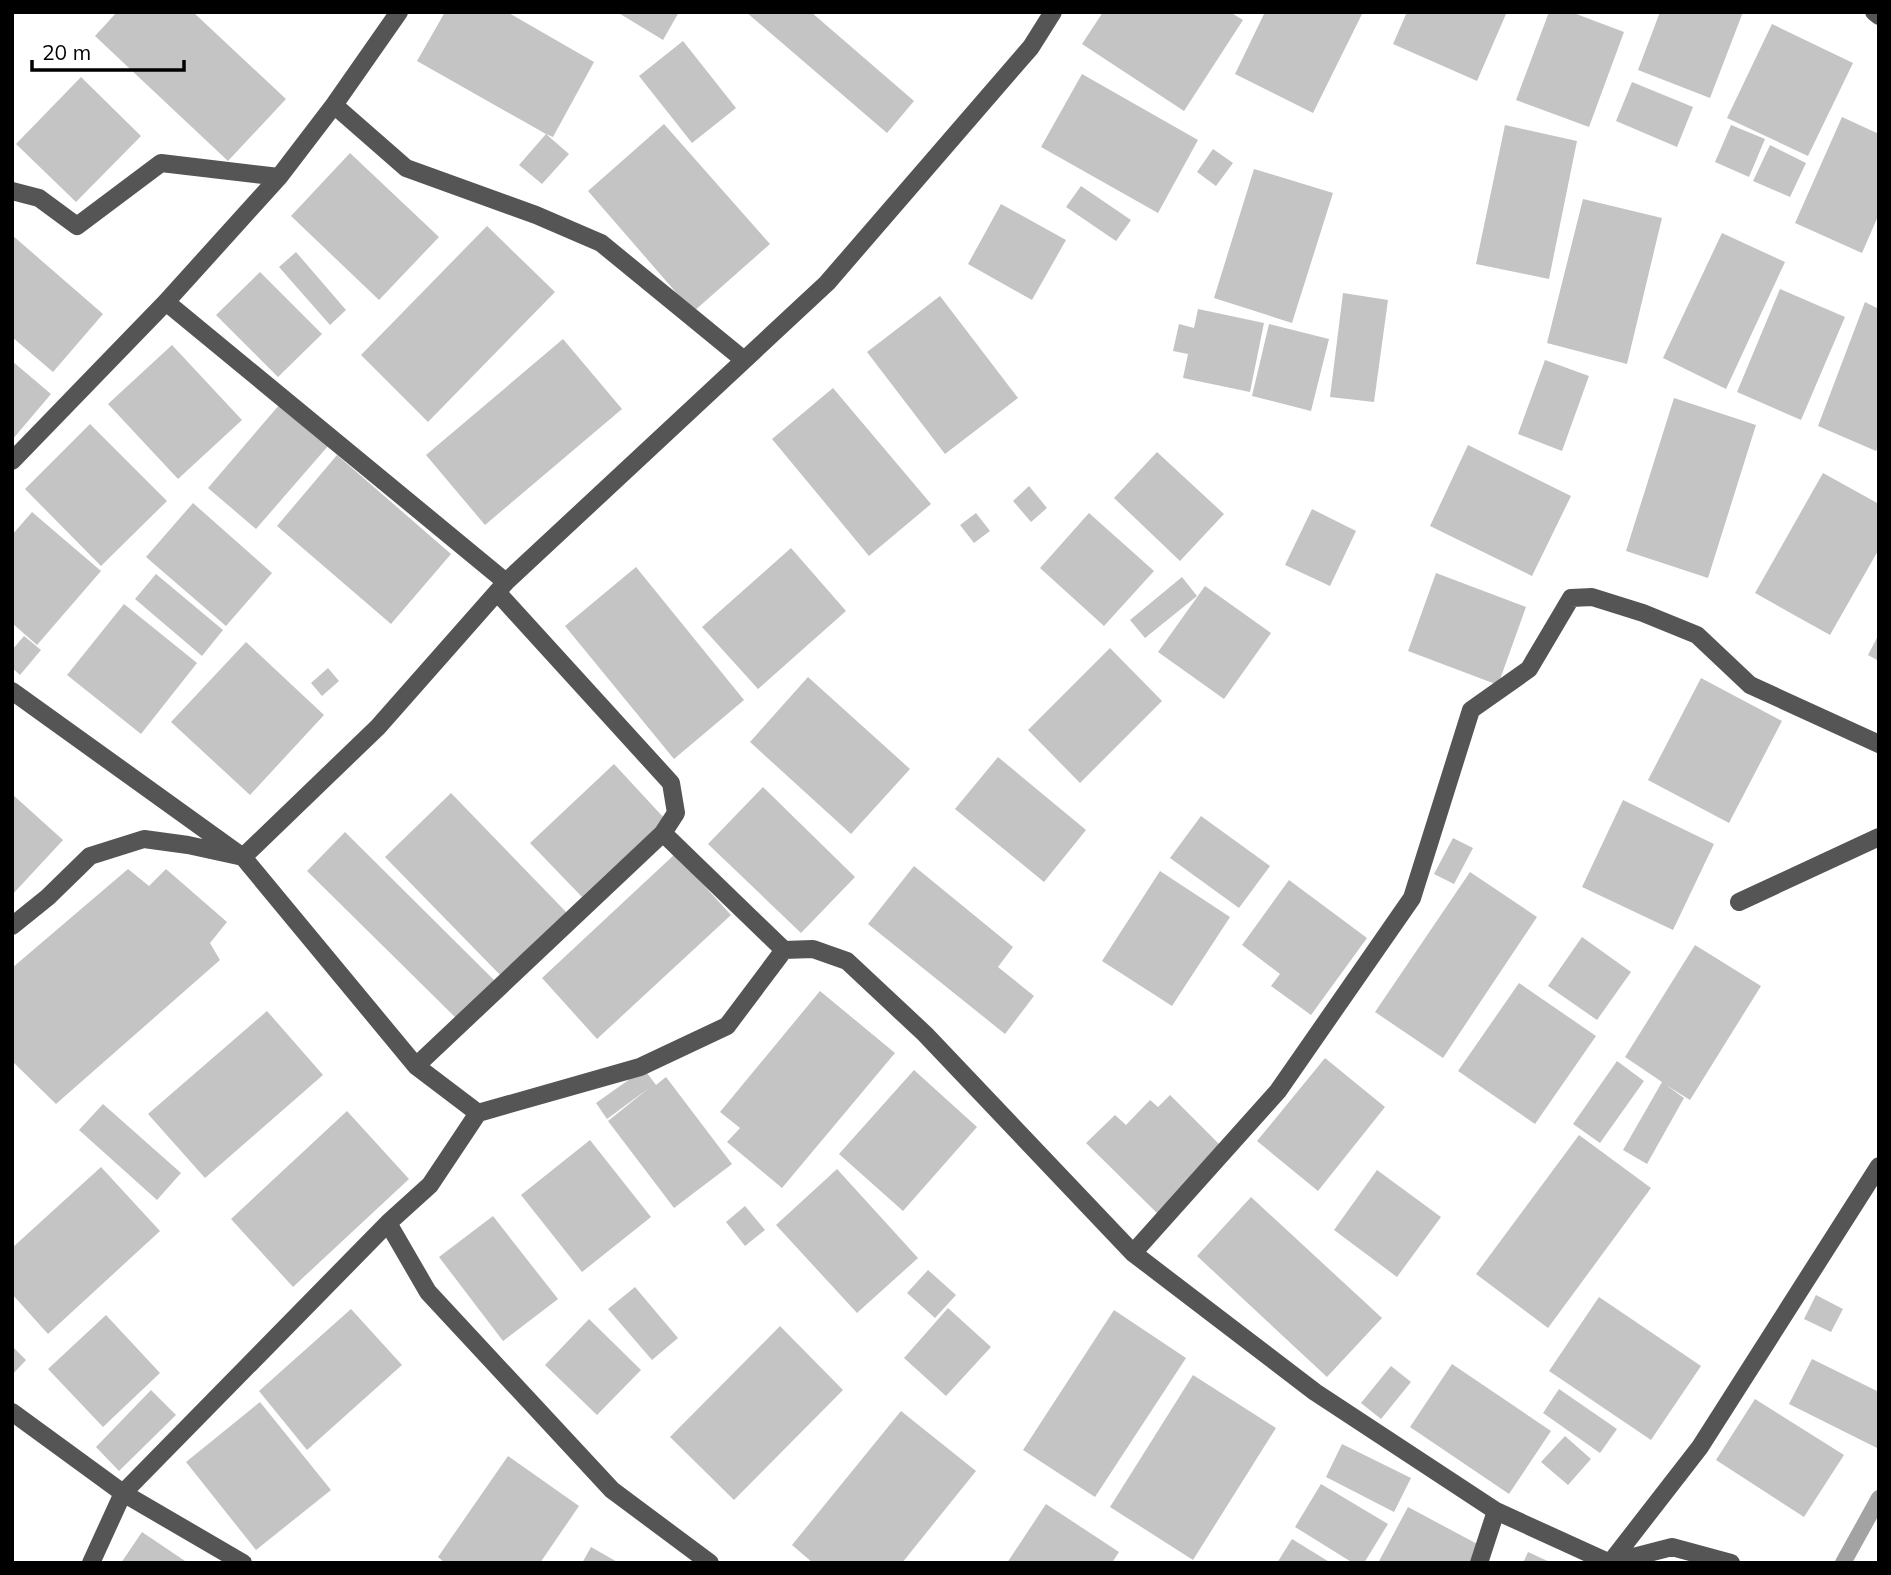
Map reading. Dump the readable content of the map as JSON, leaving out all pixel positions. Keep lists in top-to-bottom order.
{
  "scale_bar": "20 m"
}
